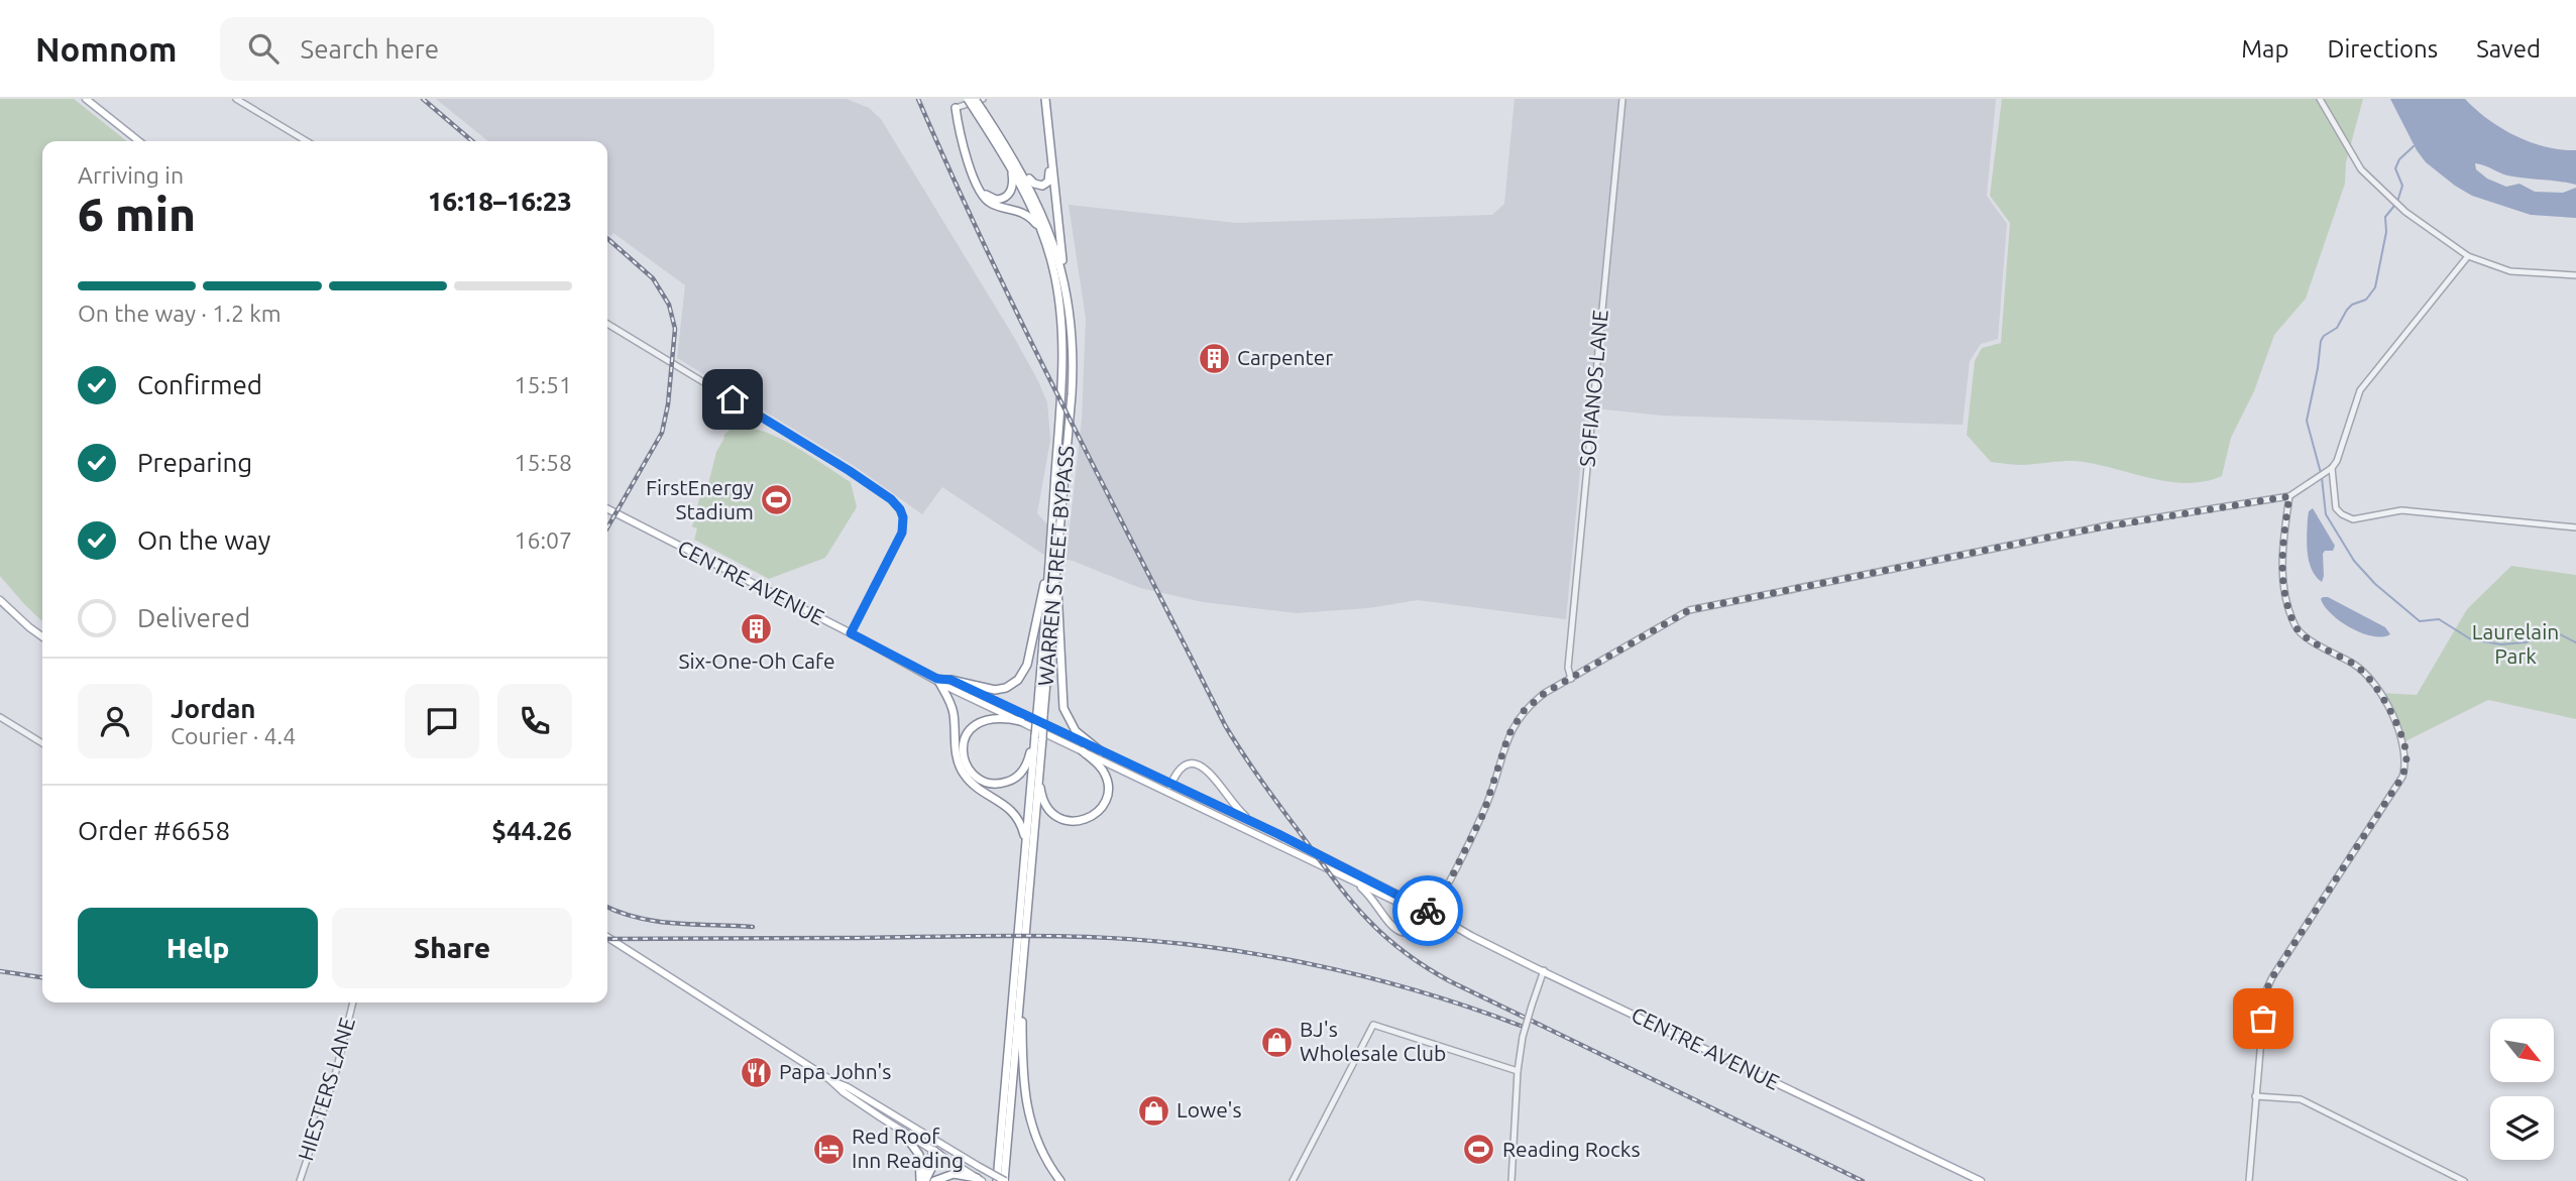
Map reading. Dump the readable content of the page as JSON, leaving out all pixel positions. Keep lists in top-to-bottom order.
{
  "streets": {
    "highway": ["WARREN STREET BYPASS"],
    "main road": ["CENTRE AVENUE"],
    "street": ["SOFIANOS LANE", "HIESTERS LANE"]
  },
  "parks": ["Laurelain Park"],
  "places": {
    "building": ["Carpenter", "Six-One-Oh Cafe"],
    "sports": ["FirstEnergy Stadium", "Reading Rocks"],
    "shop": ["BJ's Wholesale Club", "Lowe's"],
    "restaurant": ["Papa John's"],
    "hotel": ["Red Roof Inn Reading"]
  },
  "north": "bottom right",
  "page": {
    "header": "Nomnom",
    "search": "Search here",
    "nav": ["Map", "Directions", "Saved"],
    "heading": ["6 min", "Arriving in", "16:18–16:23"],
    "panel": [
      "Jordan",
      "Courier · 4.4",
      "Order #6658",
      "$44.26"
    ],
    "bar": "On the way · 1.2 km",
    "list": [
      ["Confirmed", "15:51"],
      ["Preparing", "15:58"],
      ["On the way", "16:07"],
      "Delivered"
    ],
    "buttons": ["Help", "Share"]
  }
}
